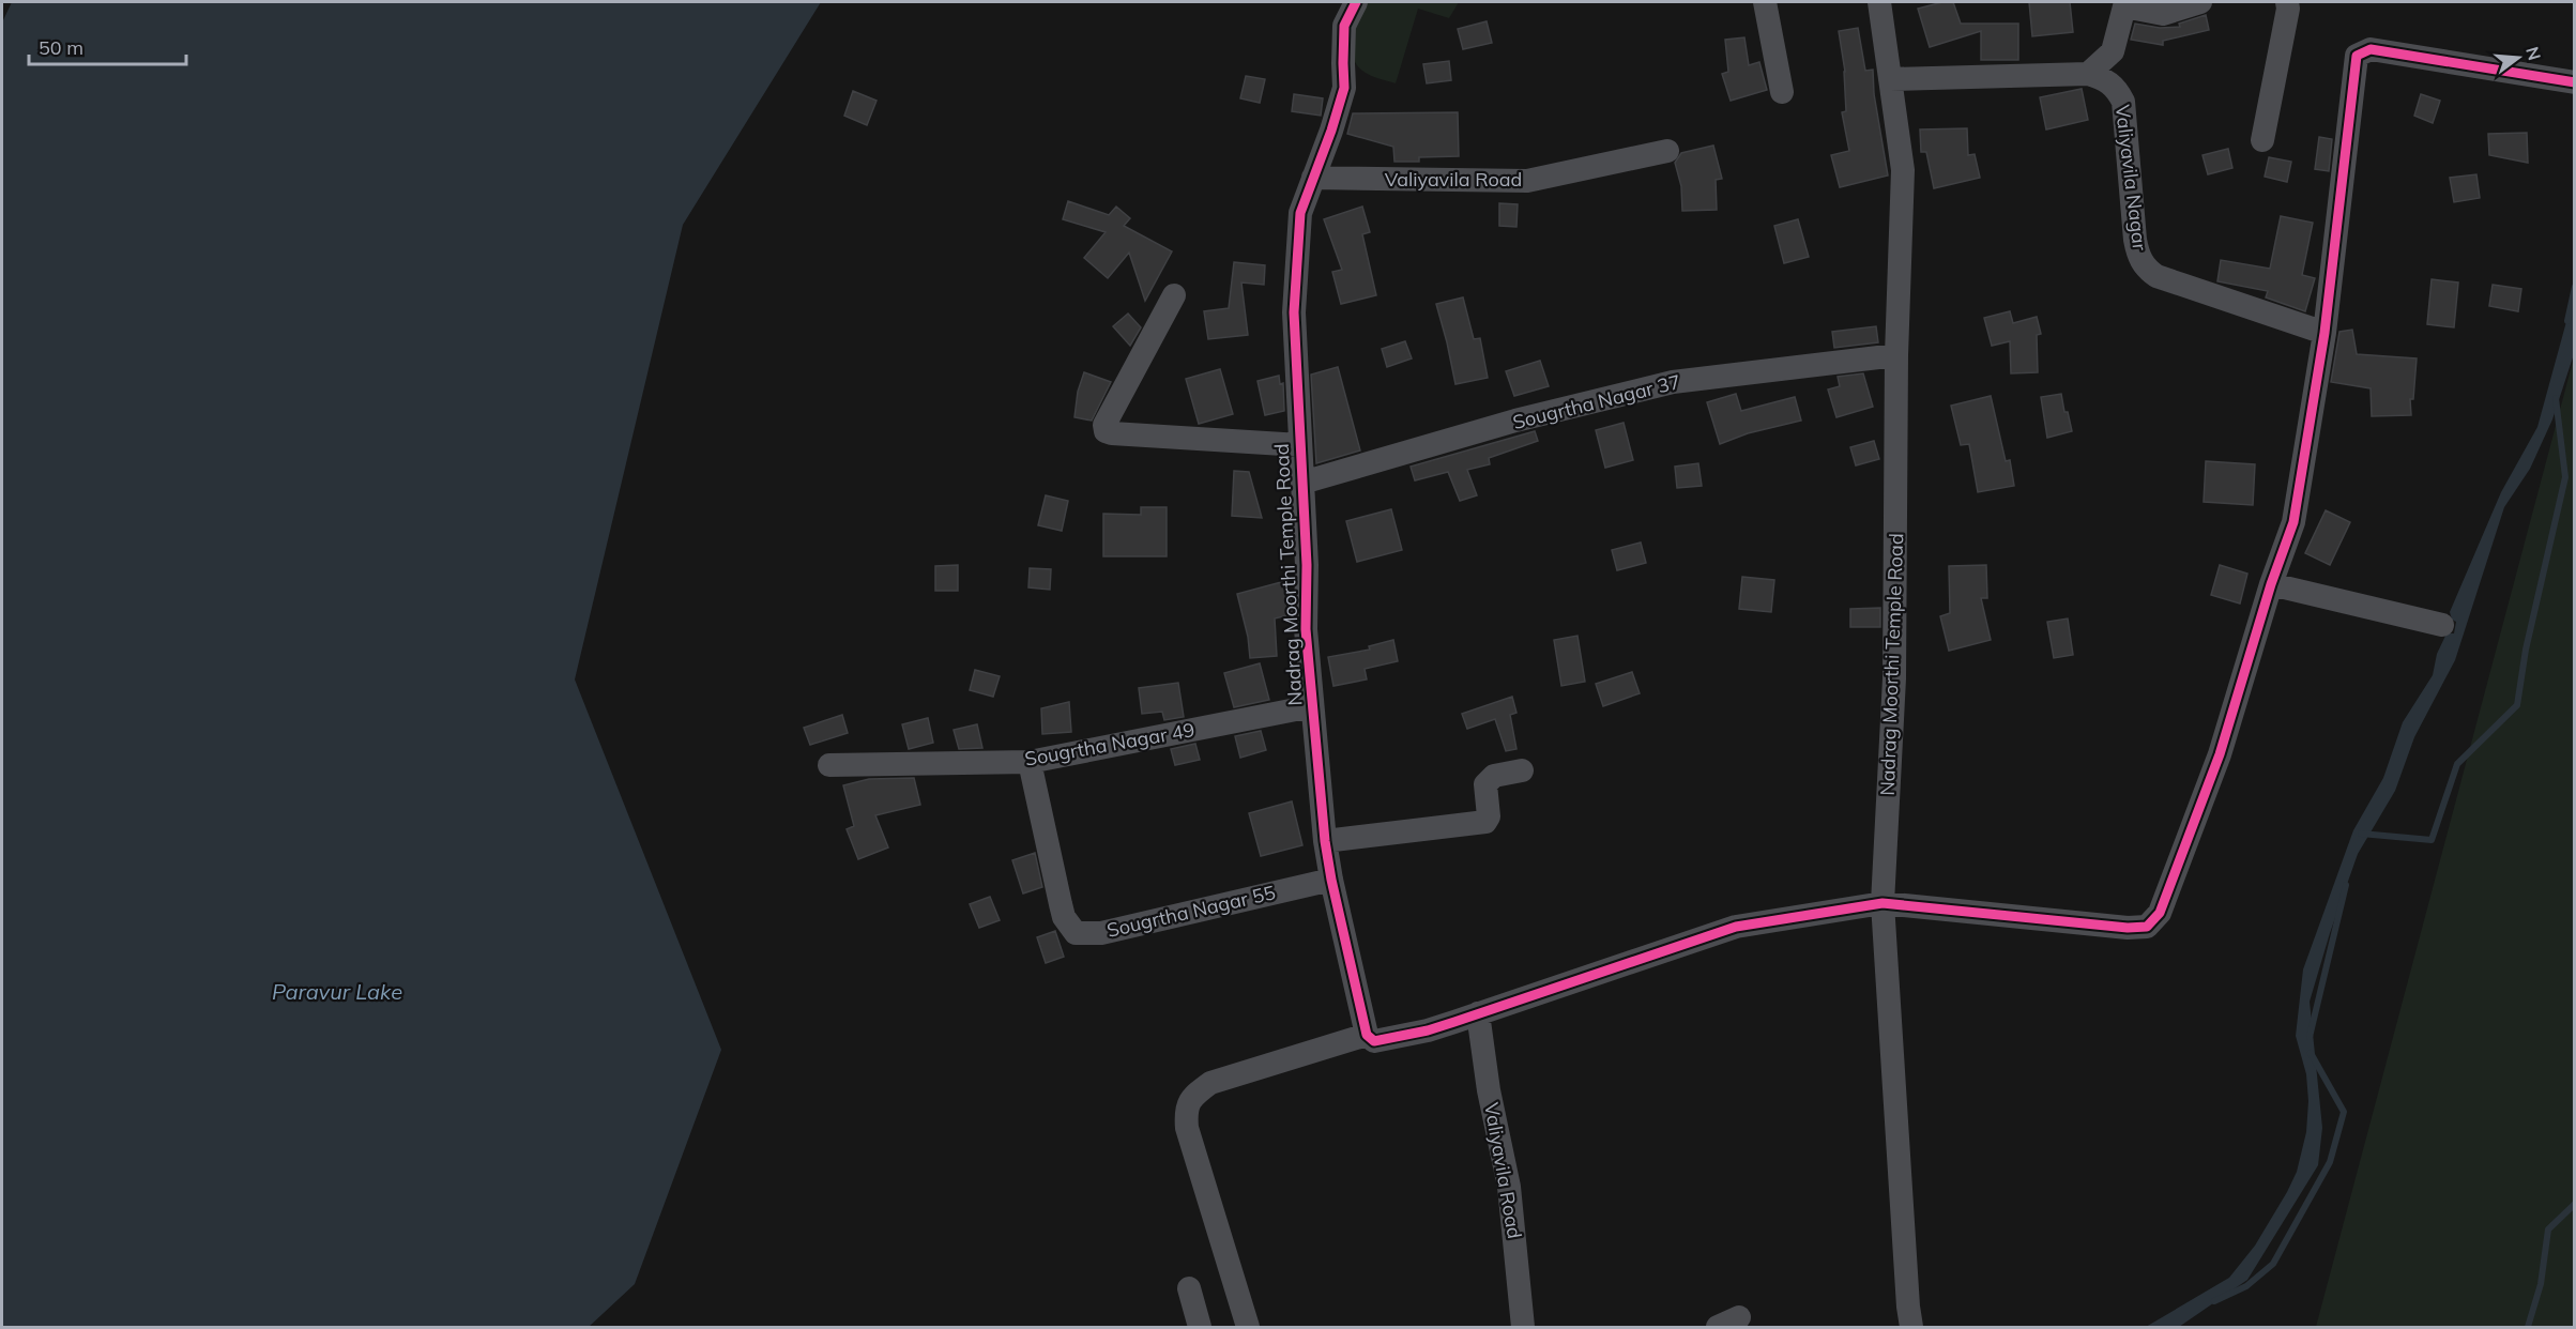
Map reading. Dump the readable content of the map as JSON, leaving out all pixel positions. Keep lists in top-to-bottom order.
{
  "streets": {
    "street": [
      "Valiyavila Nagar",
      "Valiyavila Road",
      "Sougrtha Nagar 37",
      "Nadrag Moorthi Temple Road",
      "Sougrtha Nagar 49",
      "Sougrtha Nagar 55"
    ]
  },
  "crossings": [
    ["Valiyavila Nagar", "Nadrag Moorthi Temple Road"],
    ["Valiyavila Road", "Nadrag Moorthi Temple Road"],
    ["Sougrtha Nagar 37", "Nadrag Moorthi Temple Road"],
    ["Nadrag Moorthi Temple Road", "Sougrtha Nagar 49"],
    ["Nadrag Moorthi Temple Road", "Sougrtha Nagar 55"],
    ["Sougrtha Nagar 49", "Sougrtha Nagar 55"]
  ],
  "water": ["Paravur Lake"],
  "scale_bar": "50 m",
  "north": "right"
}
